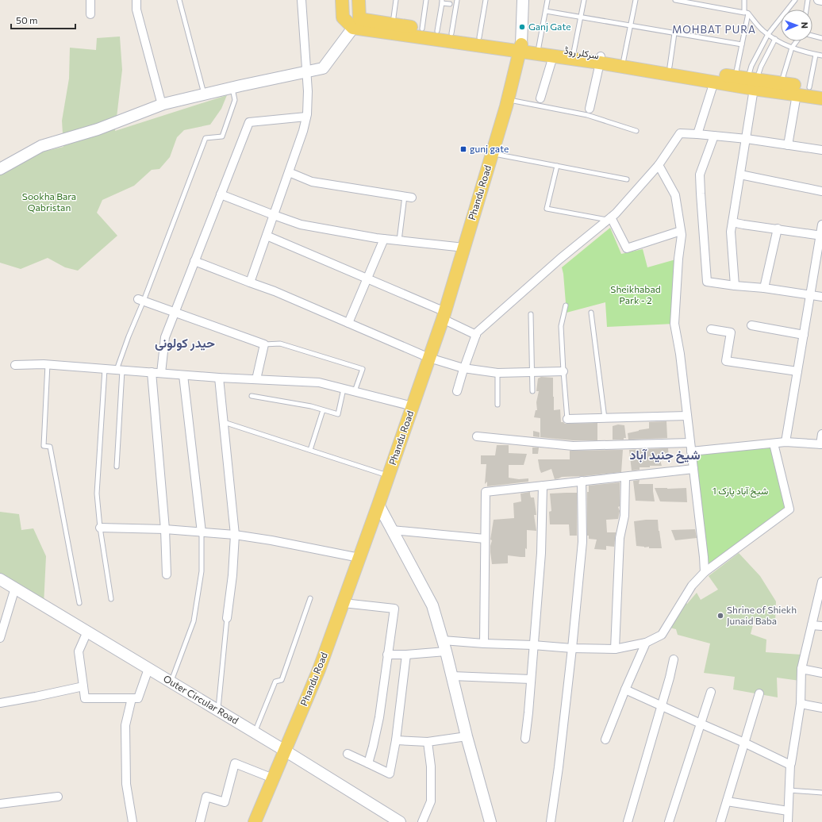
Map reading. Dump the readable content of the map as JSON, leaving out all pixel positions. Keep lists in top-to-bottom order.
{
  "streets": {
    "main road": ["سرکلر روڈ", "Phandu Road"],
    "street": ["Outer Circular Road"]
  },
  "crossings": [
    ["سرکلر روڈ", "Phandu Road"],
    ["Phandu Road", "Outer Circular Road"]
  ],
  "districts": ["MOHBAT PURA", "حیدر کولونی", "شیخ جنید آباد"],
  "parks": ["Sookha Bara Qabristan", "Sheikhabad Park - 2", "شیخ آباد پارک 1"],
  "places": {
    "other": ["Ganj Gate", "Shrine of Shiekh Junaid Baba"],
    "transit": ["gunj gate"]
  },
  "scale_bar": "50 m",
  "north": "right"
}
